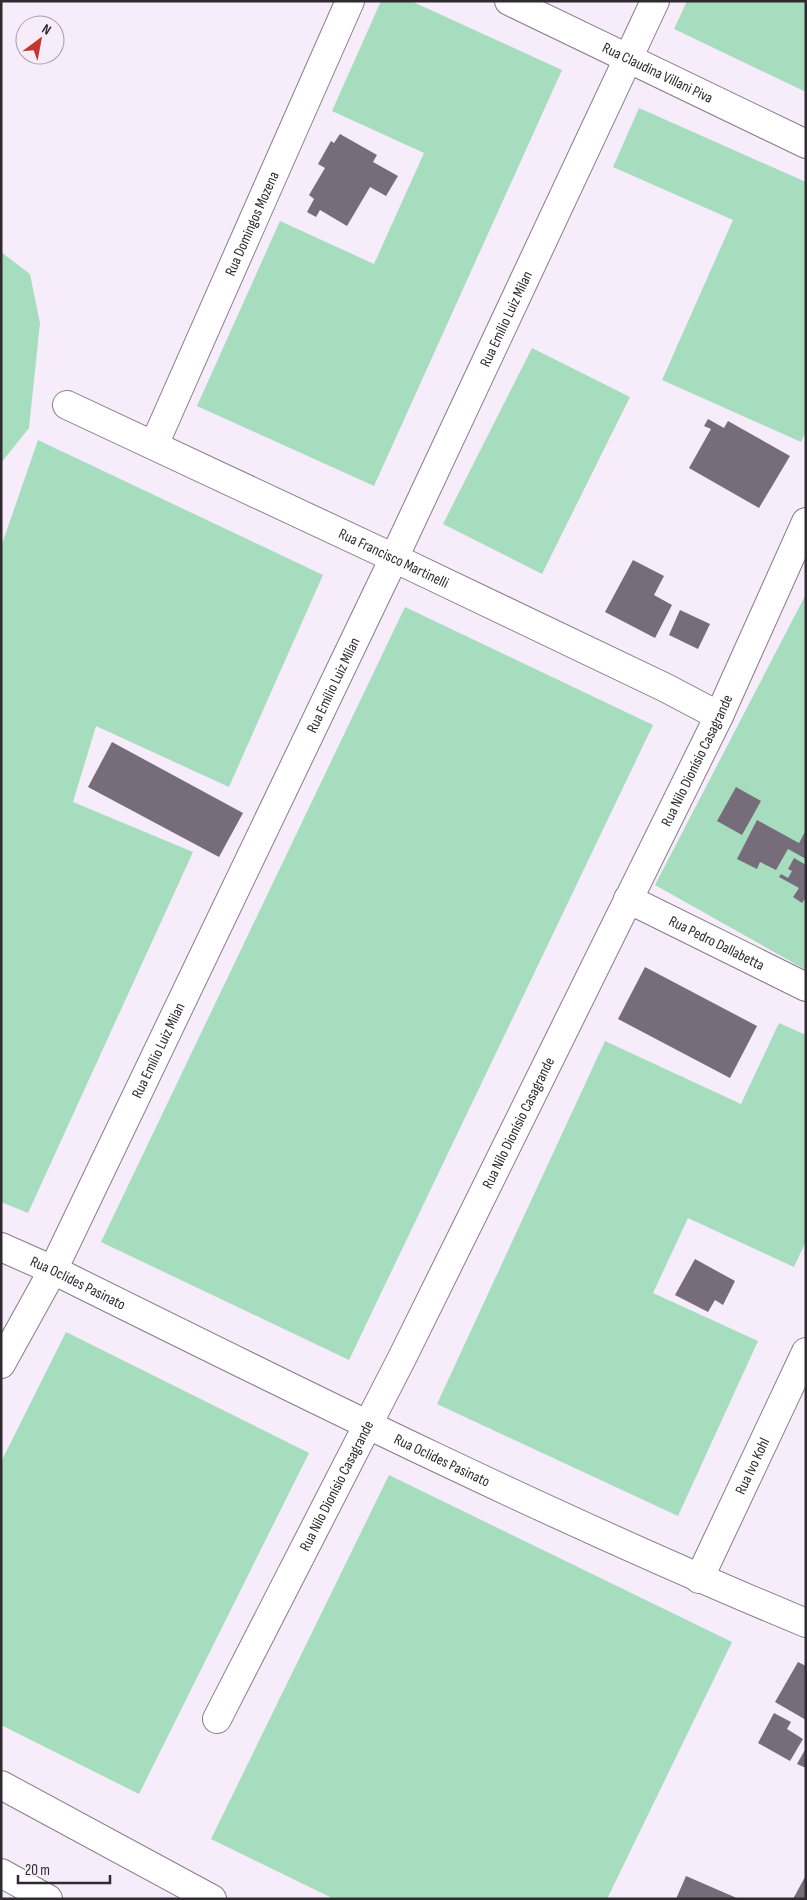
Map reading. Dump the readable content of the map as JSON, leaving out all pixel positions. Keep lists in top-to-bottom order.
{
  "streets": {
    "main road": [
      "Rua Claudina Villani Piva",
      "Rua Domingos Mozena",
      "Rua Emílio Luiz Milan",
      "Rua Francisco Martinelli",
      "Rua Nilo Dionísio Casagrande",
      "Rua Pedro Dallabetta",
      "Rua Oclides Pasinato",
      "Rua Ivo Kohl"
    ]
  },
  "crossings": [
    ["Rua Claudina Villani Piva", "Rua Emílio Luiz Milan"],
    ["Rua Domingos Mozena", "Rua Francisco Martinelli"],
    ["Rua Emílio Luiz Milan", "Rua Francisco Martinelli"],
    ["Rua Emílio Luiz Milan", "Rua Oclides Pasinato"],
    ["Rua Francisco Martinelli", "Rua Nilo Dionísio Casagrande"],
    ["Rua Nilo Dionísio Casagrande", "Rua Pedro Dallabetta"],
    ["Rua Nilo Dionísio Casagrande", "Rua Oclides Pasinato"],
    ["Rua Oclides Pasinato", "Rua Ivo Kohl"]
  ],
  "scale_bar": "20 m",
  "north": "top right"
}
